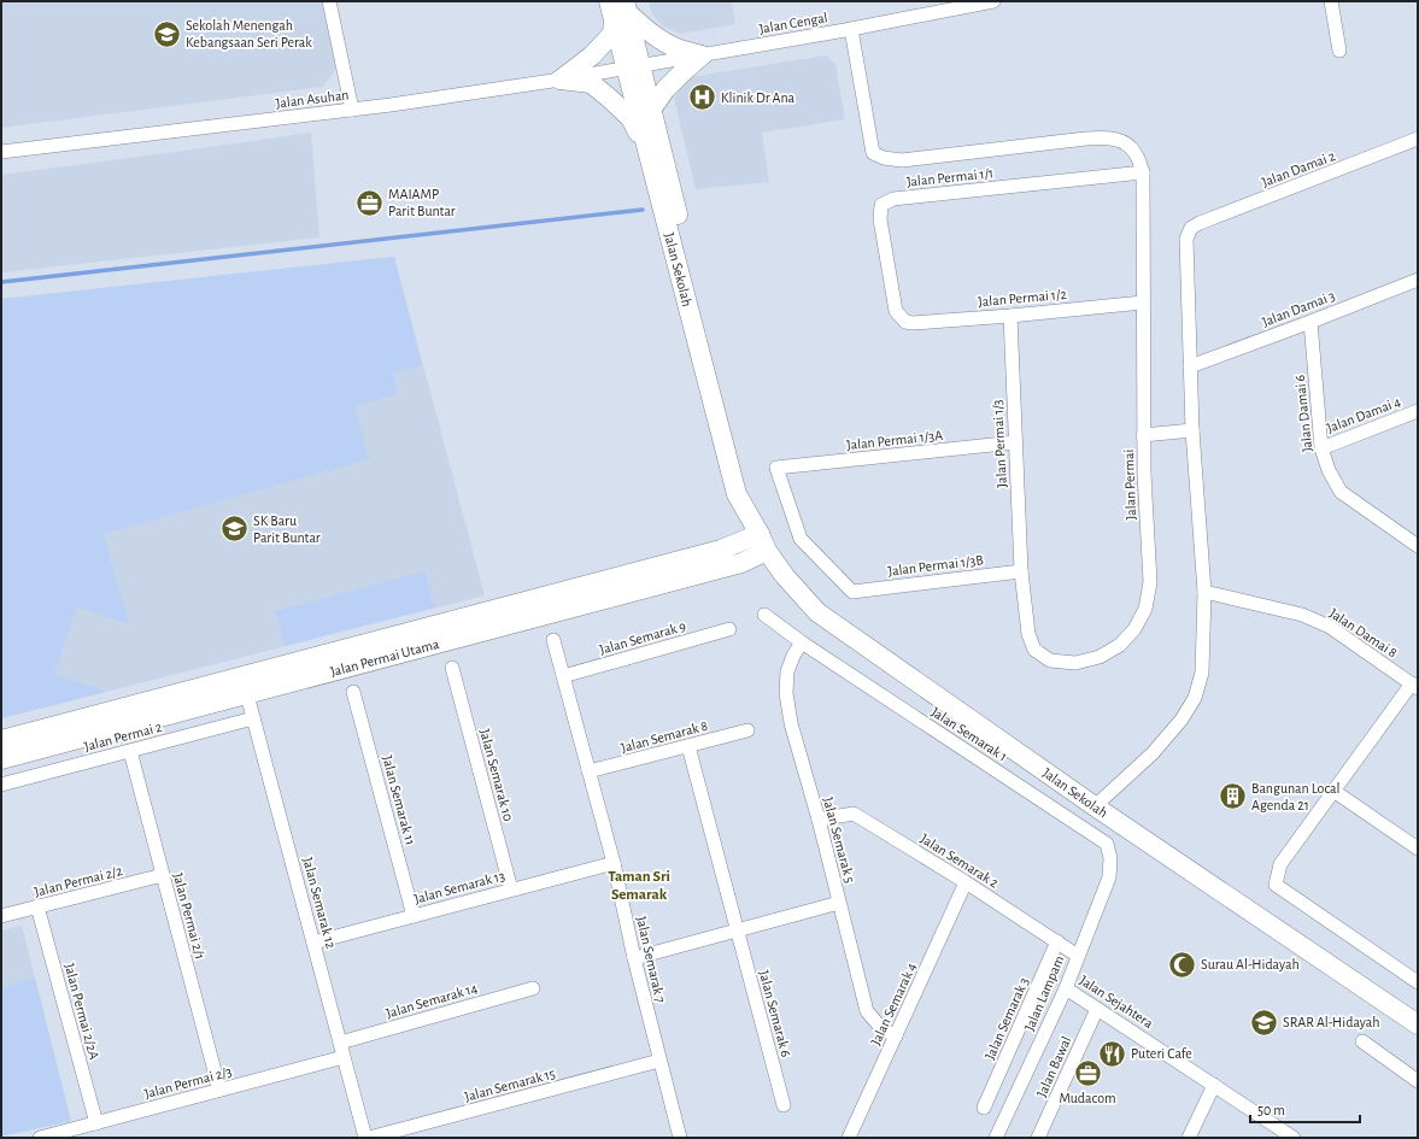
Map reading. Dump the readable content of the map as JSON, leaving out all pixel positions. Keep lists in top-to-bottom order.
{
  "streets": {
    "street": [
      "Jalan Cengal",
      "Jalan Asuhan",
      "Jalan Damai 2",
      "Jalan Permai 1/1",
      "Jalan Sekolah",
      "Jalan Permai 1/2",
      "Jalan Damai 3",
      "Jalan Damai 6",
      "Jalan Damai 4",
      "Jalan Permai 1/3A",
      "Jalan Permai 1/3",
      "Jalan Permai",
      "Jalan Permai 1/3B",
      "Jalan Damai 8",
      "Jalan Semarak 9",
      "Jalan Permai Utama",
      "Jalan Semarak 1",
      "Jalan Permai 2",
      "Jalan Semarak 8",
      "Jalan Semarak 10",
      "Jalan Semarak 11",
      "Jalan Semarak 5",
      "Jalan Semarak 2",
      "Jalan Permai 2/2",
      "Jalan Semarak 13",
      "Jalan Semarak 12",
      "Jalan Permai 2/1",
      "Jalan Semarak 7",
      "Jalan Lampam",
      "Jalan Semarak 14",
      "Jalan Sejahtera",
      "Jalan Semarak 4",
      "Jalan Permai 2/2A",
      "Jalan Semarak 6",
      "Jalan Semarak 3",
      "Jalan Bawal",
      "Jalan Permai 2/3",
      "Jalan Semarak 15"
    ]
  },
  "crossings": [
    ["Jalan Cengal", "Jalan Asuhan"],
    ["Jalan Cengal", "Jalan Sekolah"],
    ["Jalan Cengal", "Jalan Permai"],
    ["Jalan Asuhan", "Jalan Sekolah"],
    ["Jalan Damai 2", "Jalan Damai 3"],
    ["Jalan Permai 1/1", "Jalan Permai 1/2"],
    ["Jalan Permai 1/1", "Jalan Permai"],
    ["Jalan Sekolah", "Jalan Permai Utama"],
    ["Jalan Permai 1/2", "Jalan Permai 1/3"],
    ["Jalan Permai 1/2", "Jalan Permai"],
    ["Jalan Damai 3", "Jalan Damai 6"],
    ["Jalan Damai 6", "Jalan Damai 4"],
    ["Jalan Permai 1/3A", "Jalan Permai 1/3"],
    ["Jalan Permai 1/3A", "Jalan Permai 1/3B"],
    ["Jalan Permai 1/3", "Jalan Permai"],
    ["Jalan Permai 1/3", "Jalan Permai 1/3B"],
    ["Jalan Permai", "Jalan Permai 1/3B"],
    ["Jalan Semarak 9", "Jalan Semarak 7"],
    ["Jalan Permai Utama", "Jalan Semarak 12"],
    ["Jalan Semarak 1", "Jalan Semarak 5"],
    ["Jalan Semarak 1", "Jalan Lampam"],
    ["Jalan Permai 2", "Jalan Semarak 12"],
    ["Jalan Permai 2", "Jalan Permai 2/1"],
    ["Jalan Semarak 8", "Jalan Semarak 7"],
    ["Jalan Semarak 8", "Jalan Semarak 6"],
    ["Jalan Semarak 10", "Jalan Semarak 13"],
    ["Jalan Semarak 11", "Jalan Semarak 13"],
    ["Jalan Semarak 5", "Jalan Semarak 2"],
    ["Jalan Semarak 5", "Jalan Semarak 4"],
    ["Jalan Semarak 2", "Jalan Lampam"],
    ["Jalan Semarak 2", "Jalan Semarak 4"],
    ["Jalan Semarak 2", "Jalan Semarak 3"],
    ["Jalan Permai 2/2", "Jalan Permai 2/1"],
    ["Jalan Permai 2/2", "Jalan Permai 2/2A"],
    ["Jalan Semarak 13", "Jalan Semarak 12"],
    ["Jalan Semarak 13", "Jalan Semarak 7"],
    ["Jalan Semarak 12", "Jalan Semarak 14"],
    ["Jalan Semarak 12", "Jalan Permai 2/3"],
    ["Jalan Permai 2/1", "Jalan Permai 2/3"],
    ["Jalan Semarak 7", "Jalan Semarak 15"],
    ["Jalan Lampam", "Jalan Sejahtera"],
    ["Jalan Sejahtera", "Jalan Bawal"],
    ["Jalan Permai 2/2A", "Jalan Permai 2/3"]
  ],
  "districts": ["Taman Sri Semarak"],
  "places": {
    "school or university": ["Sekolah Menengah Kebangsaan Seri Perak", "SK Baru Parit Buntar", "SRAR Al-Hidayah"],
    "hospital": ["Klinik Dr Ana"],
    "office": ["MAIAMP Parit Buntar", "Mudacom"],
    "building": ["Bangunan Local Agenda 21"],
    "mosque": ["Surau Al-Hidayah"],
    "restaurant": ["Puteri Cafe"]
  },
  "scale_bar": "50 m"
}
